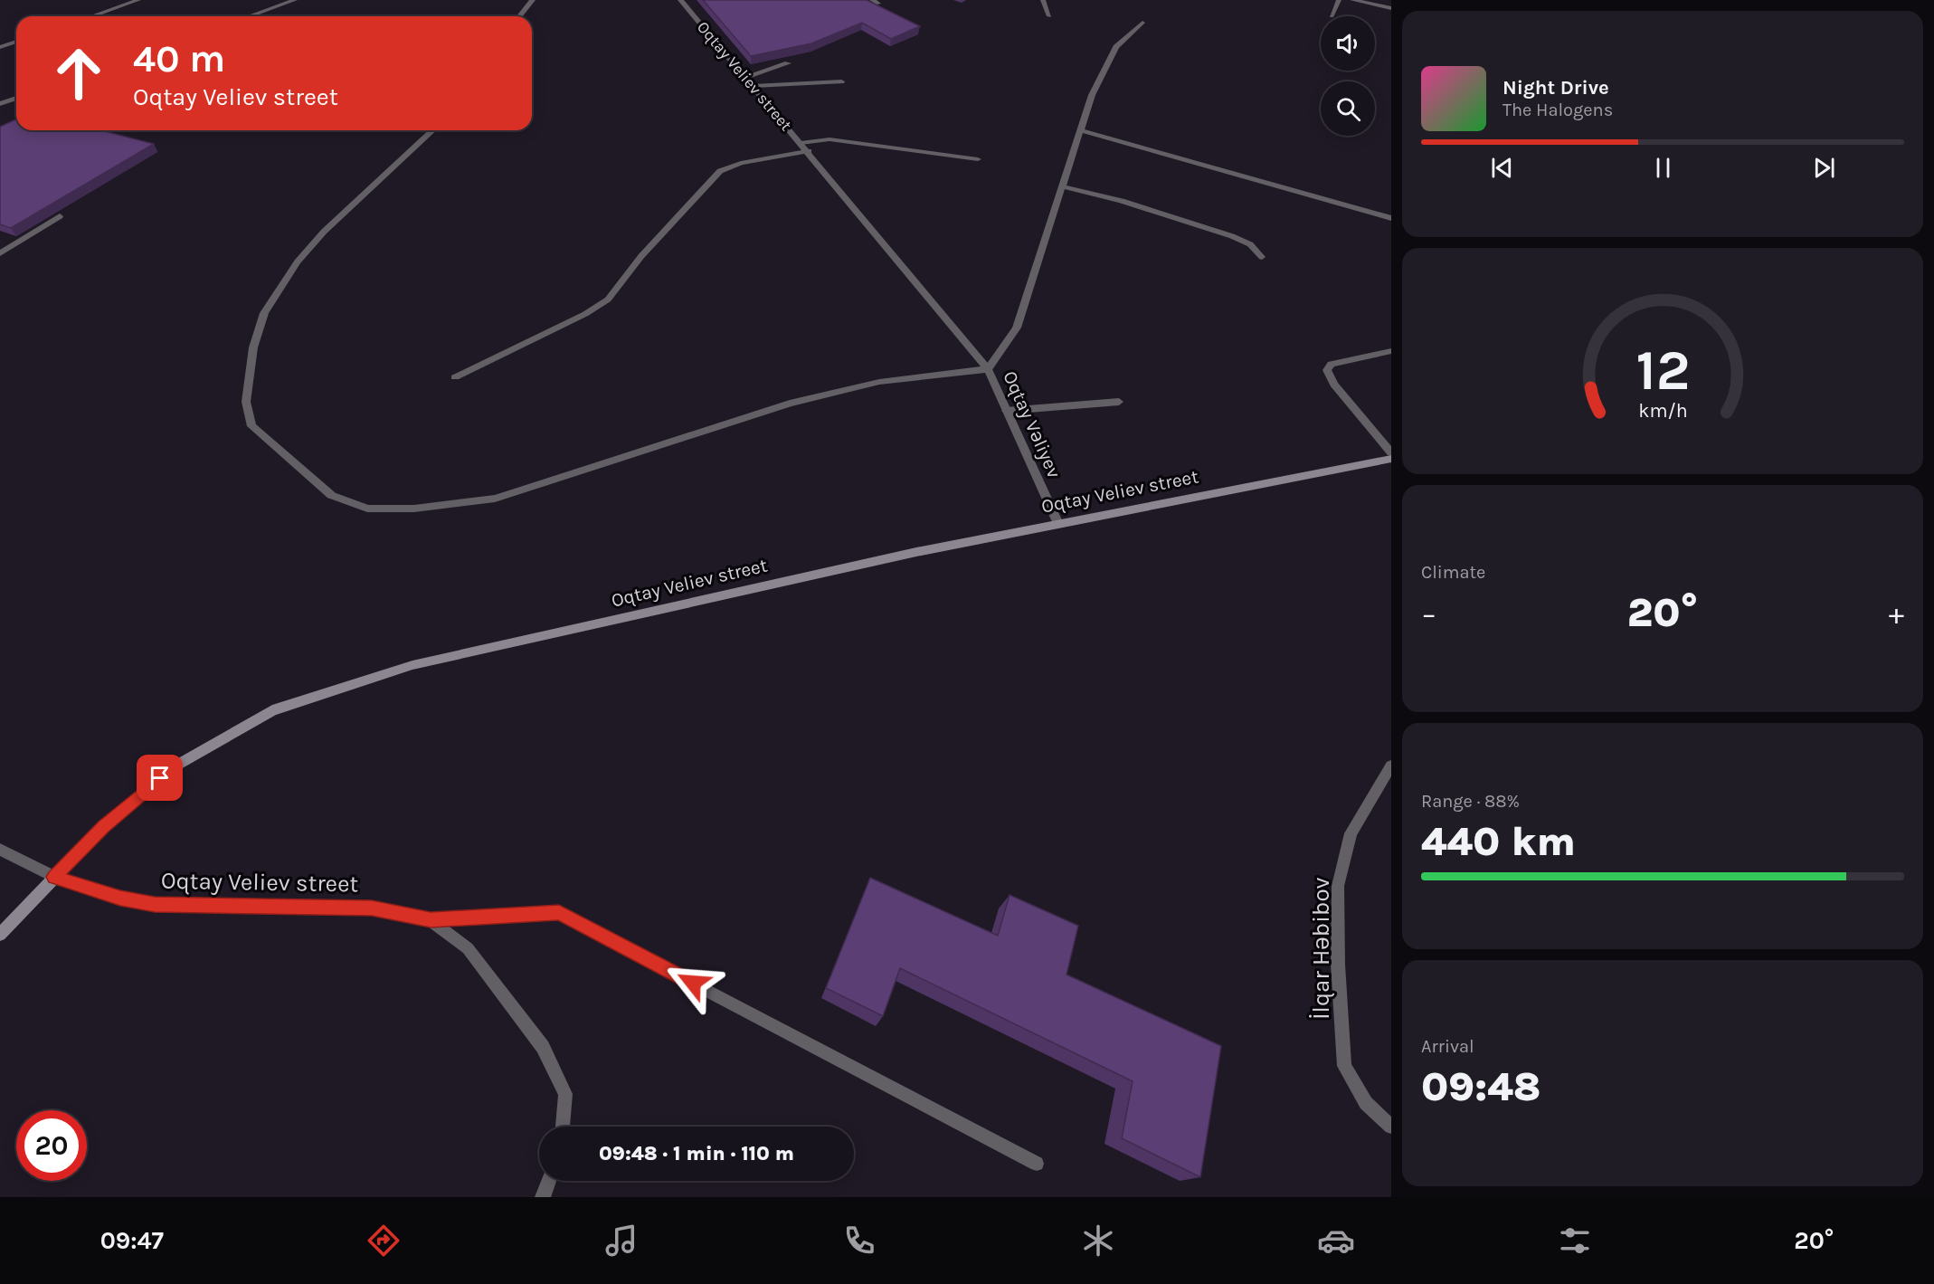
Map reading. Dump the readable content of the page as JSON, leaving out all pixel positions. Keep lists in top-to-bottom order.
{
  "streets": {
    "street": ["Oqtay Veliev street", "Oqtay Vəliyev", "İlqar Həbibov"]
  },
  "crossings": [
    ["Oqtay Veliev street", "Oqtay Vəliyev"]
  ],
  "page": {
    "turn": ["40 m", "Oqtay Veliev street"],
    "song": ["Night Drive", "The Halogens"],
    "tile": [
      "Climate",
      ["Range · 88%", "440 km"],
      ["Arrival", "09:48"]
    ],
    "heat": ["−", "20°", "+"],
    "limit": "20",
    "trip": "09:48 · 1 min · 110 m",
    "tabs": ["09:47", "20°"],
    "gauge": ["12", "km/h"]
  }
}
